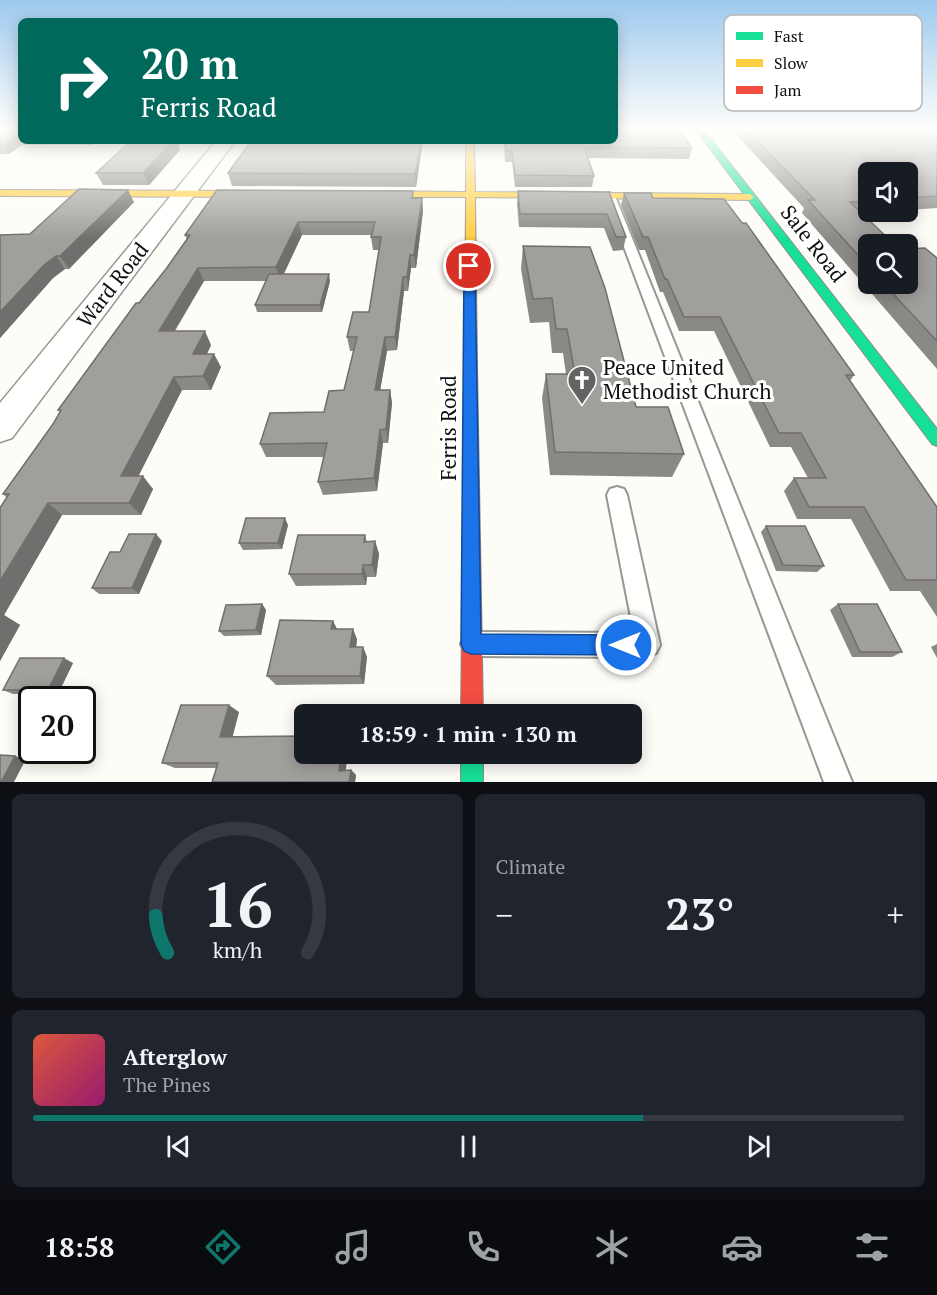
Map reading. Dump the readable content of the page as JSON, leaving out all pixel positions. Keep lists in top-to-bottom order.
{
  "streets": {
    "street": ["Sale Road", "Ward Road", "Ferris Road"]
  },
  "places": {
    "church": ["Peace United Methodist Church"]
  },
  "legend": ["Fast", "Slow", "Jam"],
  "page": {
    "turn": ["20 m", "Ferris Road"],
    "limit": "20",
    "trip": "18:59 · 1 min · 130 m",
    "tile": "Climate",
    "heat": ["−", "23°", "+"],
    "song": ["Afterglow", "The Pines"],
    "tabs": "18:58",
    "gauge": ["16", "km/h"]
  }
}
